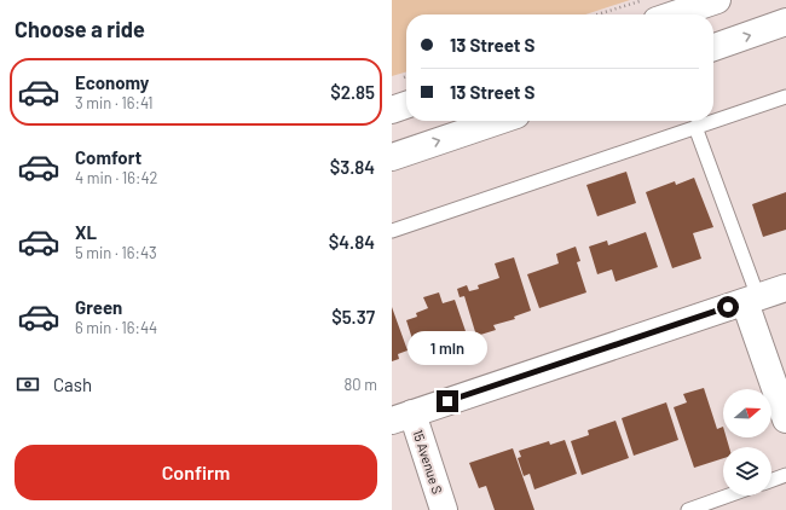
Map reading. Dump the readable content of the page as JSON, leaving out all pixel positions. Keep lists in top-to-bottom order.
{
  "streets": {
    "street": ["15 Avenue S"]
  },
  "north": "right",
  "page": {
    "heading": "Choose a ride",
    "banner": ["13 Street S", "13 Street S"],
    "list": [
      {
        "name": "Economy",
        "note": "3 min · 16:41",
        "value": "$2.85"
      },
      {
        "name": "Comfort",
        "note": "4 min · 16:42",
        "value": "$3.84"
      },
      {
        "name": "XL",
        "note": "5 min · 16:43",
        "value": "$4.84"
      },
      {
        "name": "Green",
        "note": "6 min · 16:44",
        "value": "$5.37"
      }
    ],
    "bubble": "1 min",
    "pay": ["Cash", "80 m"],
    "buttons": "Confirm"
  }
}
